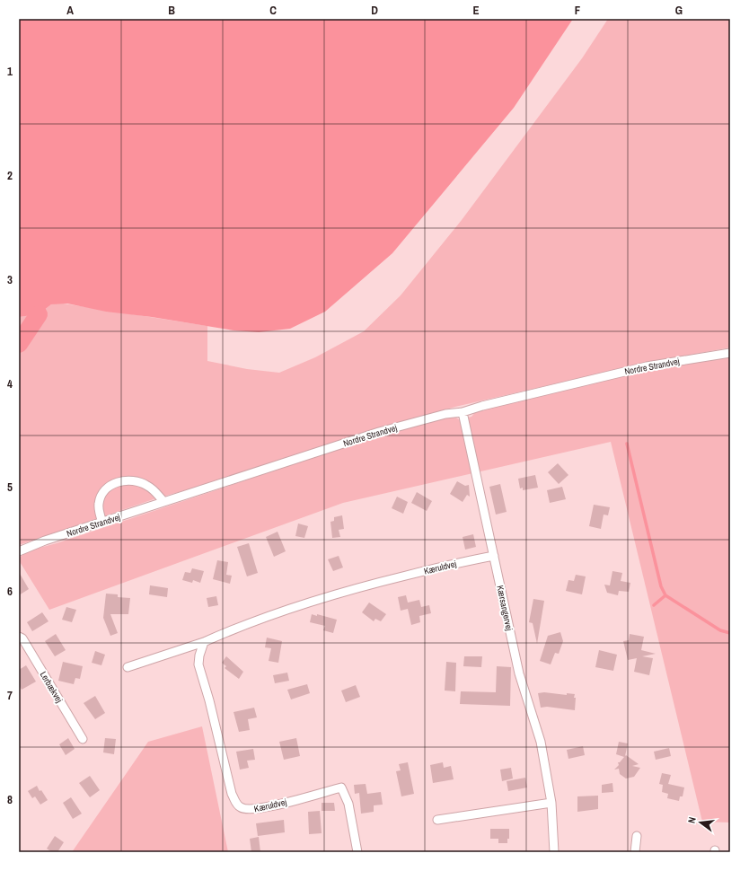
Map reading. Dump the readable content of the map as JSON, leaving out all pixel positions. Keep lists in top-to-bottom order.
{
  "streets": {
    "street": [
      "Nordre Strandvej",
      "Kæruldvej",
      "Kærsangervej",
      "Lerbækvej"
    ]
  },
  "crossings": [
    ["Nordre Strandvej", "Kærsangervej"],
    ["Kæruldvej", "Kærsangervej"]
  ],
  "north": "left",
  "grid": {
    "columns": [
      "A",
      "B",
      "C",
      "D",
      "E",
      "F",
      "G"
    ],
    "rows": [
      "1",
      "2",
      "3",
      "4",
      "5",
      "6",
      "7",
      "8"
    ]
  }
}
